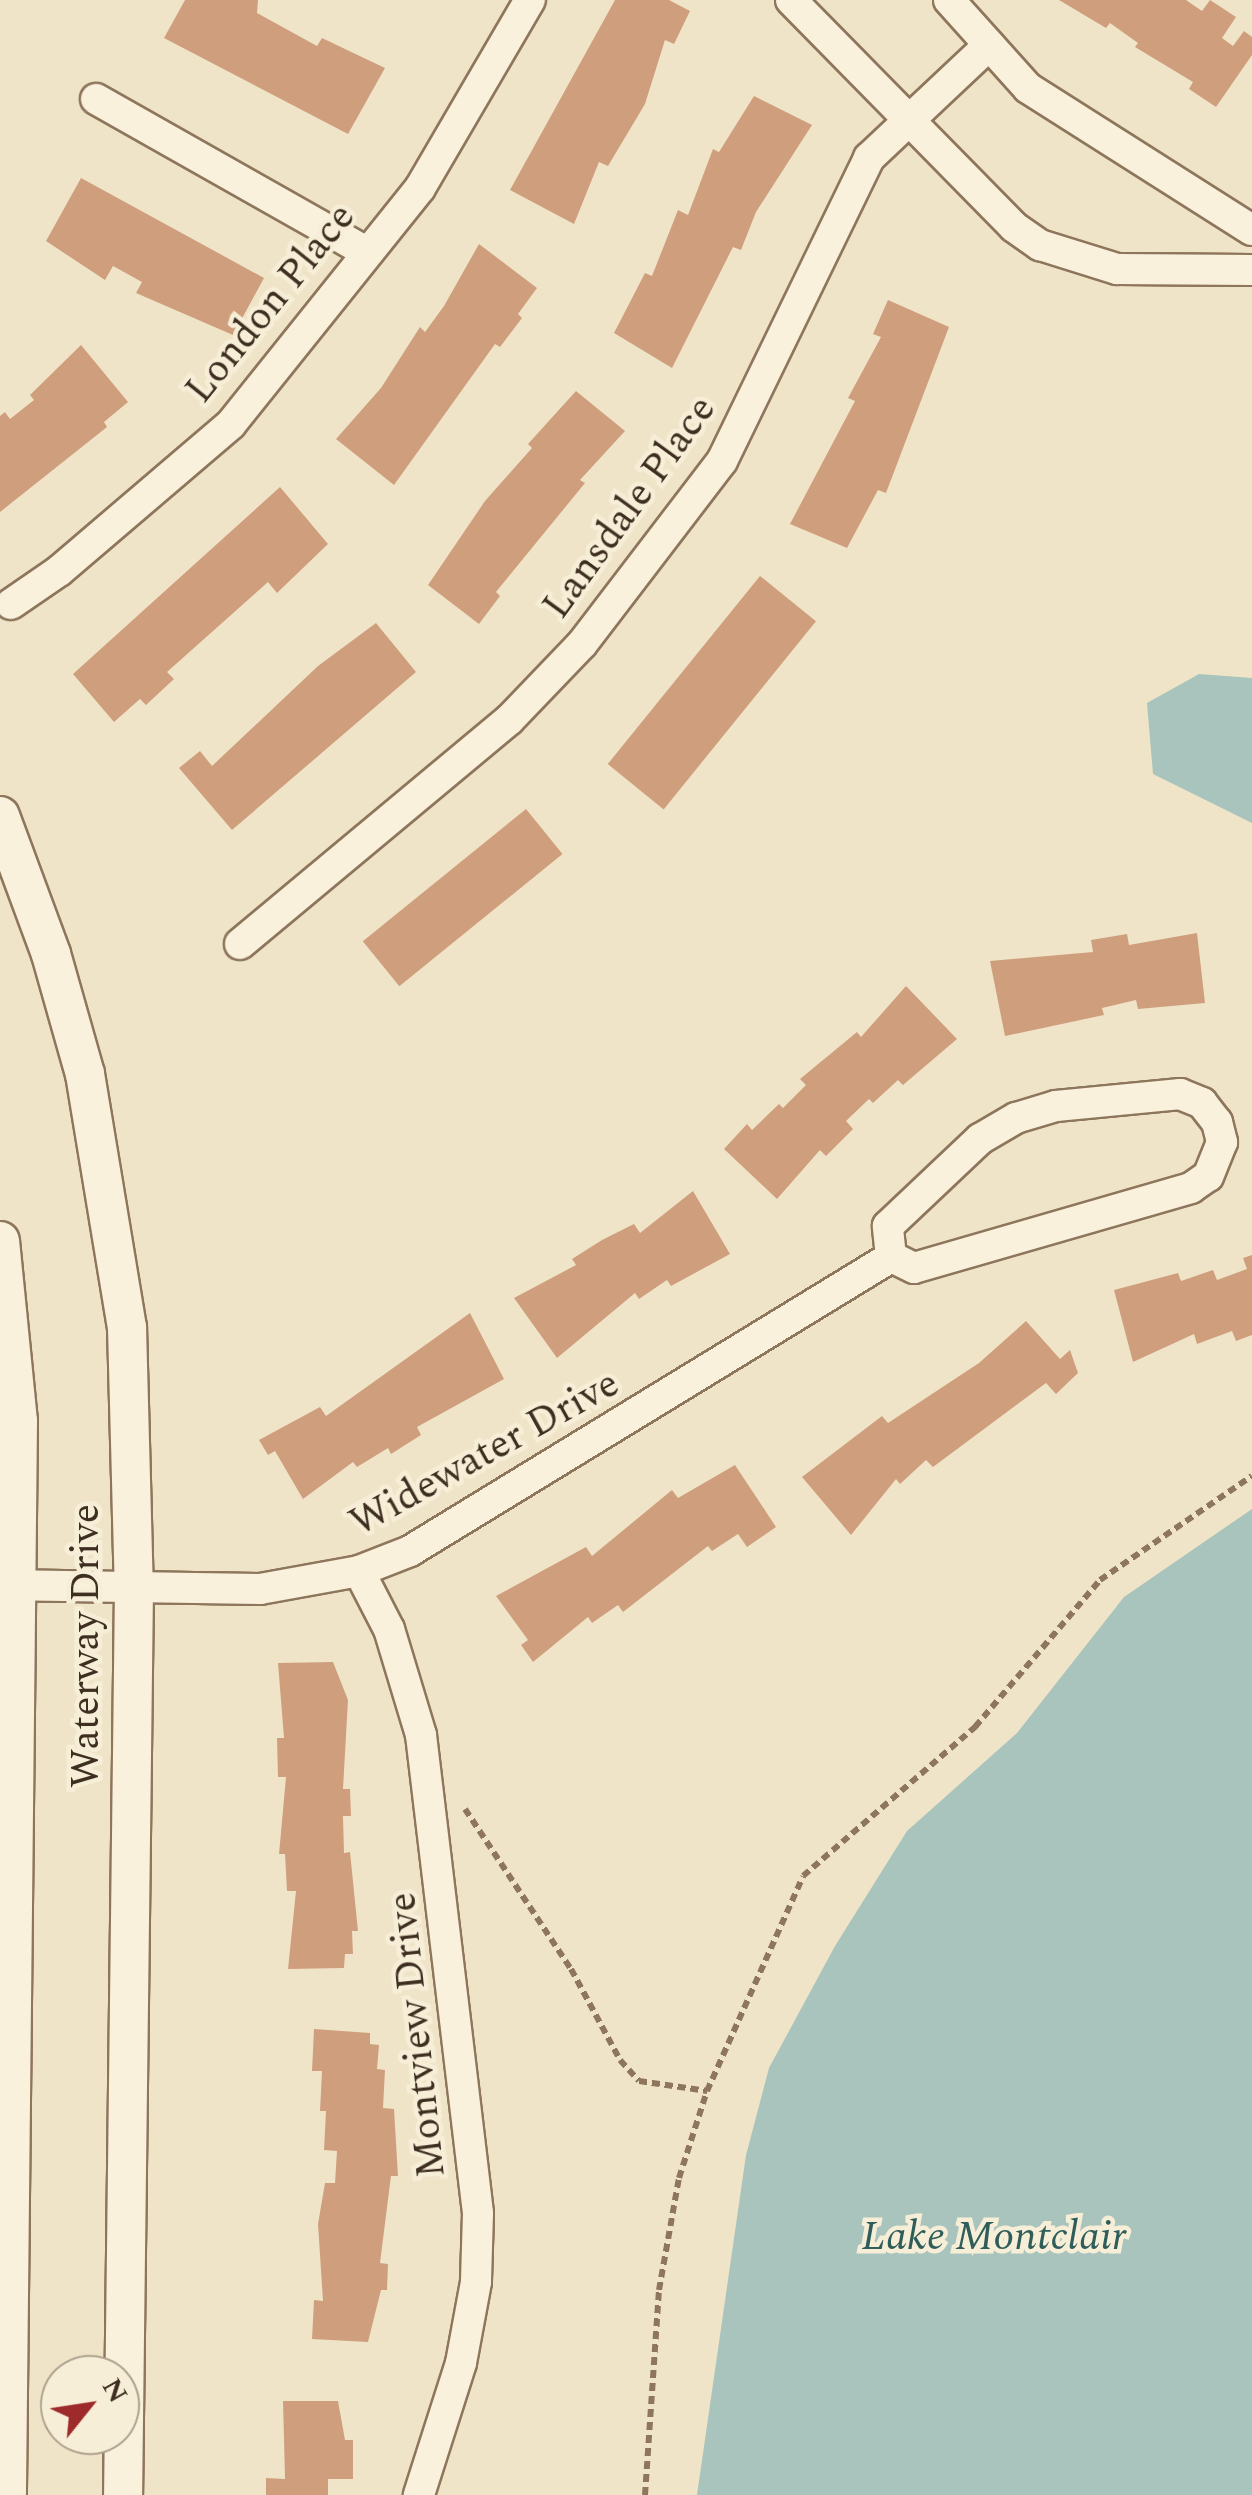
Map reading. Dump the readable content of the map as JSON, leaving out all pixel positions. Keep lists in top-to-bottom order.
{
  "streets": {
    "street": [
      "London Place",
      "Lansdale Place",
      "Widewater Drive",
      "Waterway Drive",
      "Montview Drive"
    ]
  },
  "crossings": [
    ["Widewater Drive", "Waterway Drive"],
    ["Widewater Drive", "Montview Drive"]
  ],
  "water": ["Lake Montclair"],
  "north": "top right"
}
